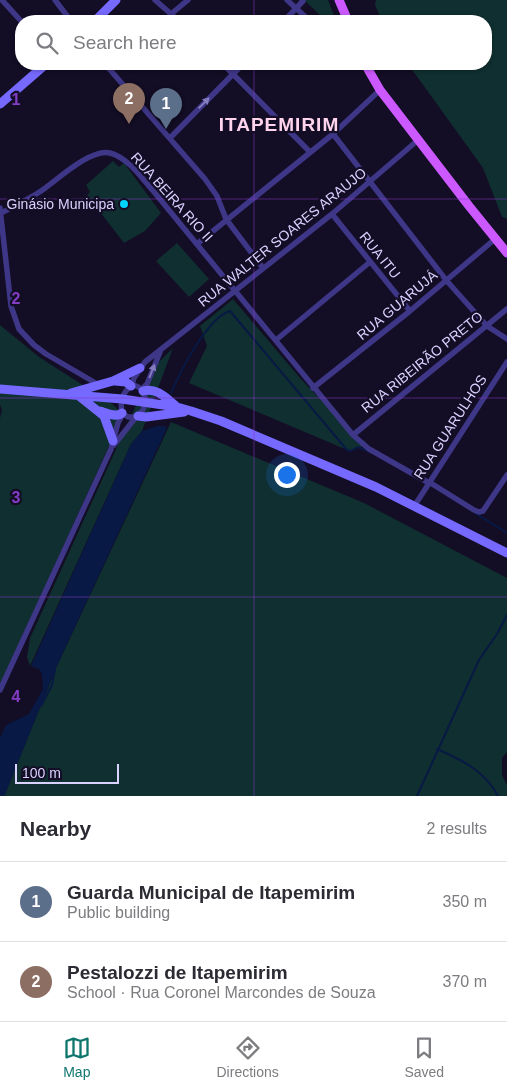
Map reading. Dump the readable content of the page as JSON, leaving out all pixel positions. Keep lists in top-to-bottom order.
{
  "streets": {
    "street": [
      "RUA BEIRA RIO II",
      "RUA WALTER SOARES ARAUJO",
      "RUA ITU",
      "RUA GUARUJÁ",
      "RUA RIBEIRÃO PRETO",
      "RUA GUARULHOS"
    ]
  },
  "crossings": [
    ["RUA BEIRA RIO II", "RUA WALTER SOARES ARAUJO"],
    ["RUA BEIRA RIO II", "RUA GUARUJÁ"],
    ["RUA BEIRA RIO II", "RUA RIBEIRÃO PRETO"],
    ["RUA BEIRA RIO II", "RUA GUARULHOS"],
    ["RUA WALTER SOARES ARAUJO", "RUA ITU"],
    ["RUA ITU", "RUA GUARUJÁ"]
  ],
  "districts": ["ITAPEMIRIM"],
  "places": ["Ginásio Municipa"],
  "scale_bar": "100 m",
  "page": {
    "search": "Search here",
    "pins": ["2", "1"],
    "scale": "100 m",
    "heading": ["Nearby", "2 results"],
    "list": [
      {
        "mark": "1",
        "name": "Guarda Municipal de Itapemirim",
        "note": "Public building",
        "value": "350 m"
      },
      {
        "mark": "2",
        "name": "Pestalozzi de Itapemirim",
        "note": "School · Rua Coronel Marcondes de Souza",
        "value": "370 m"
      }
    ],
    "nav": ["Map", "Directions", "Saved"]
  },
  "grid": {
    "rows": [
      "1",
      "2",
      "3",
      "4"
    ]
  }
}
